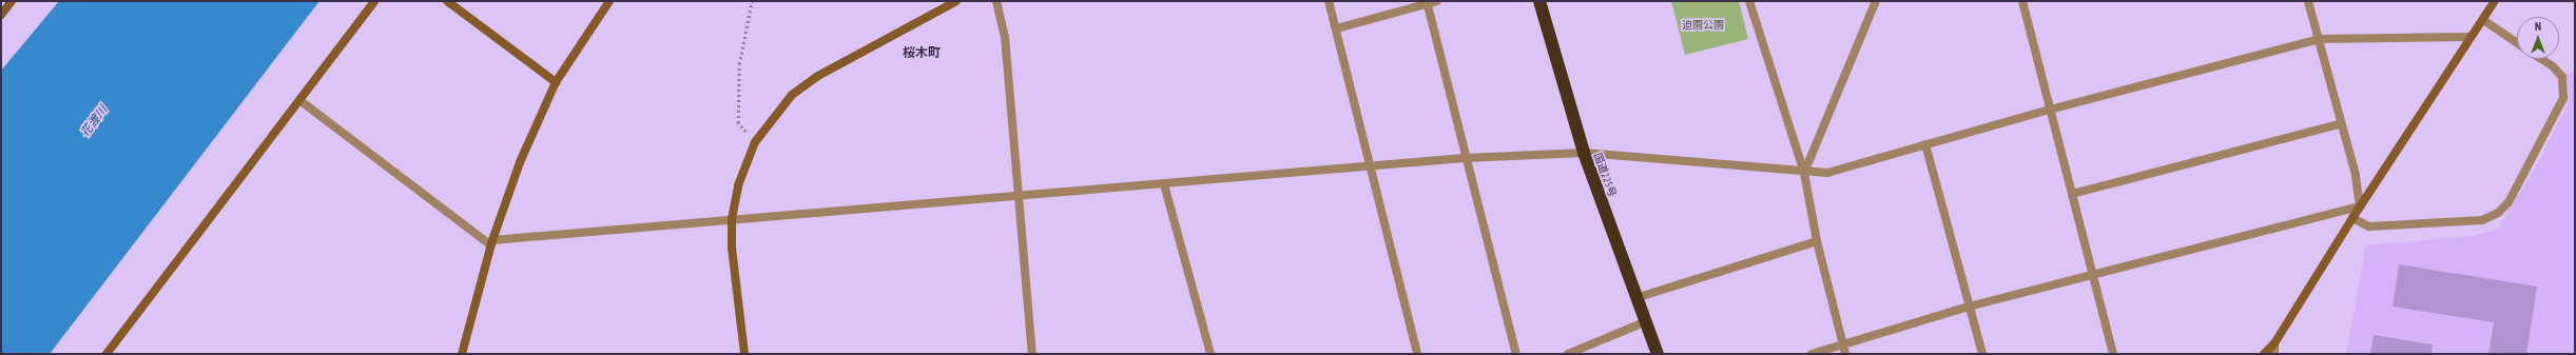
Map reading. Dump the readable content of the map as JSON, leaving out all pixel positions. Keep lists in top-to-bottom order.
{
  "streets": {
    "highway": ["国道225号"]
  },
  "districts": ["桜木町"],
  "water": ["花渡川"],
  "parks": ["迫園公園"],
  "north": "top"
}
